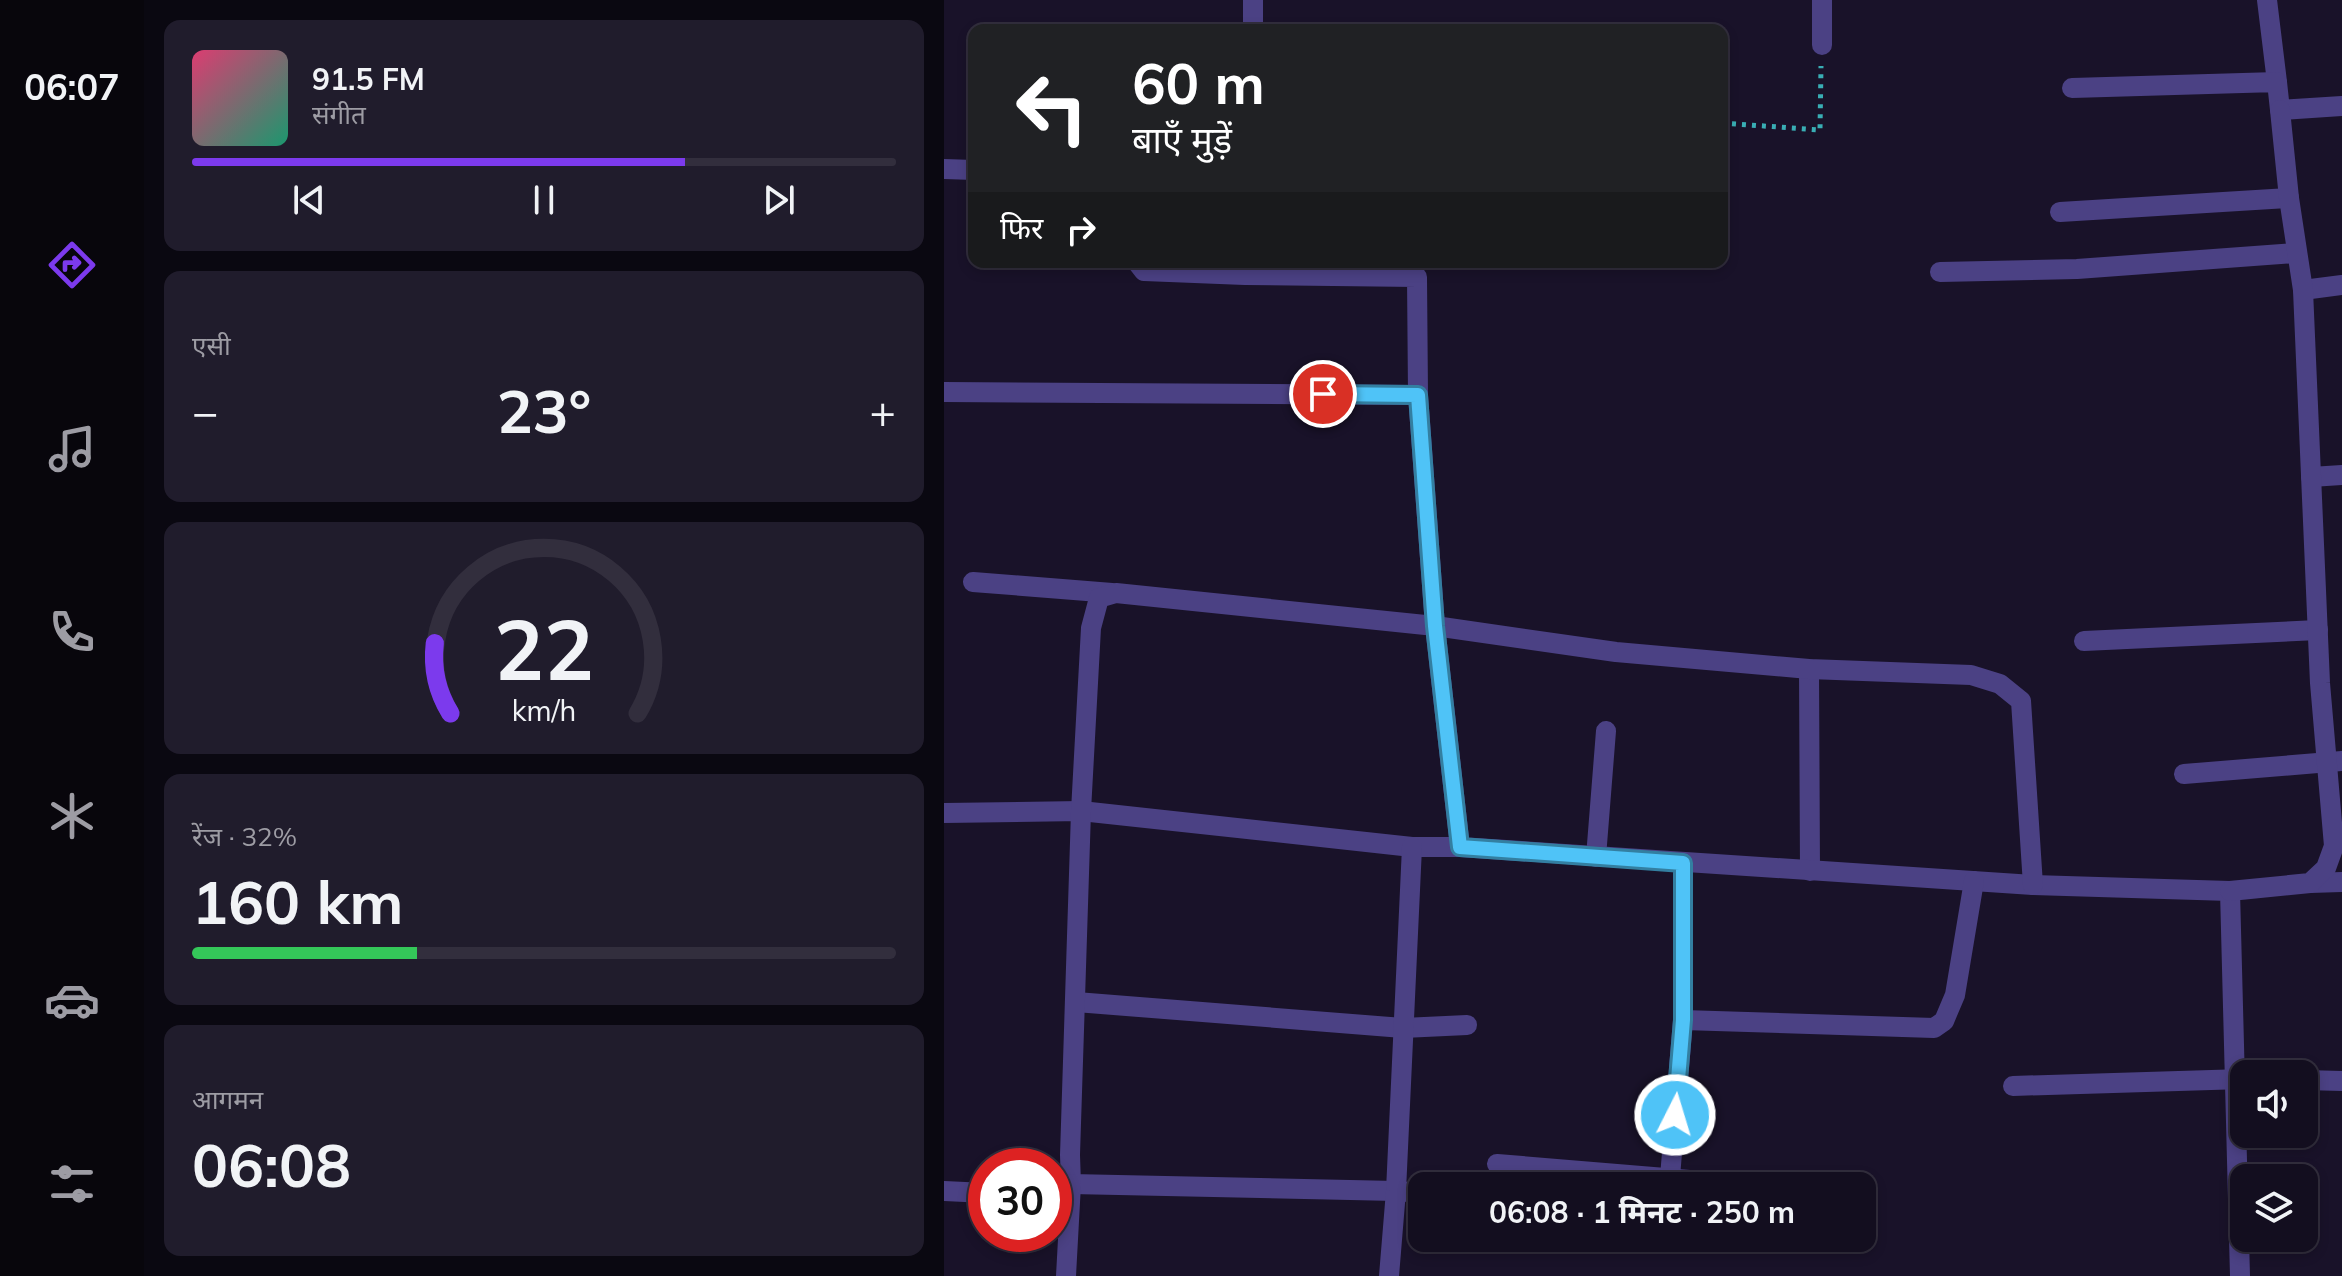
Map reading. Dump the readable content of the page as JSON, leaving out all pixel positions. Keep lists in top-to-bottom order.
{
  "page": {
    "tabs": "06:07",
    "turn": ["60 m", "बाएँ मुड़ें"],
    "song": ["91.5 FM", "संगीत"],
    "then": "फिर",
    "tile": [
      "एसी",
      ["रेंज · 32%", "160 km"],
      ["आगमन", "06:08"]
    ],
    "heat": ["−", "23°", "+"],
    "limit": "30",
    "trip": "06:08 · 1 मिनट · 250 m",
    "gauge": ["22", "km/h"]
  }
}
